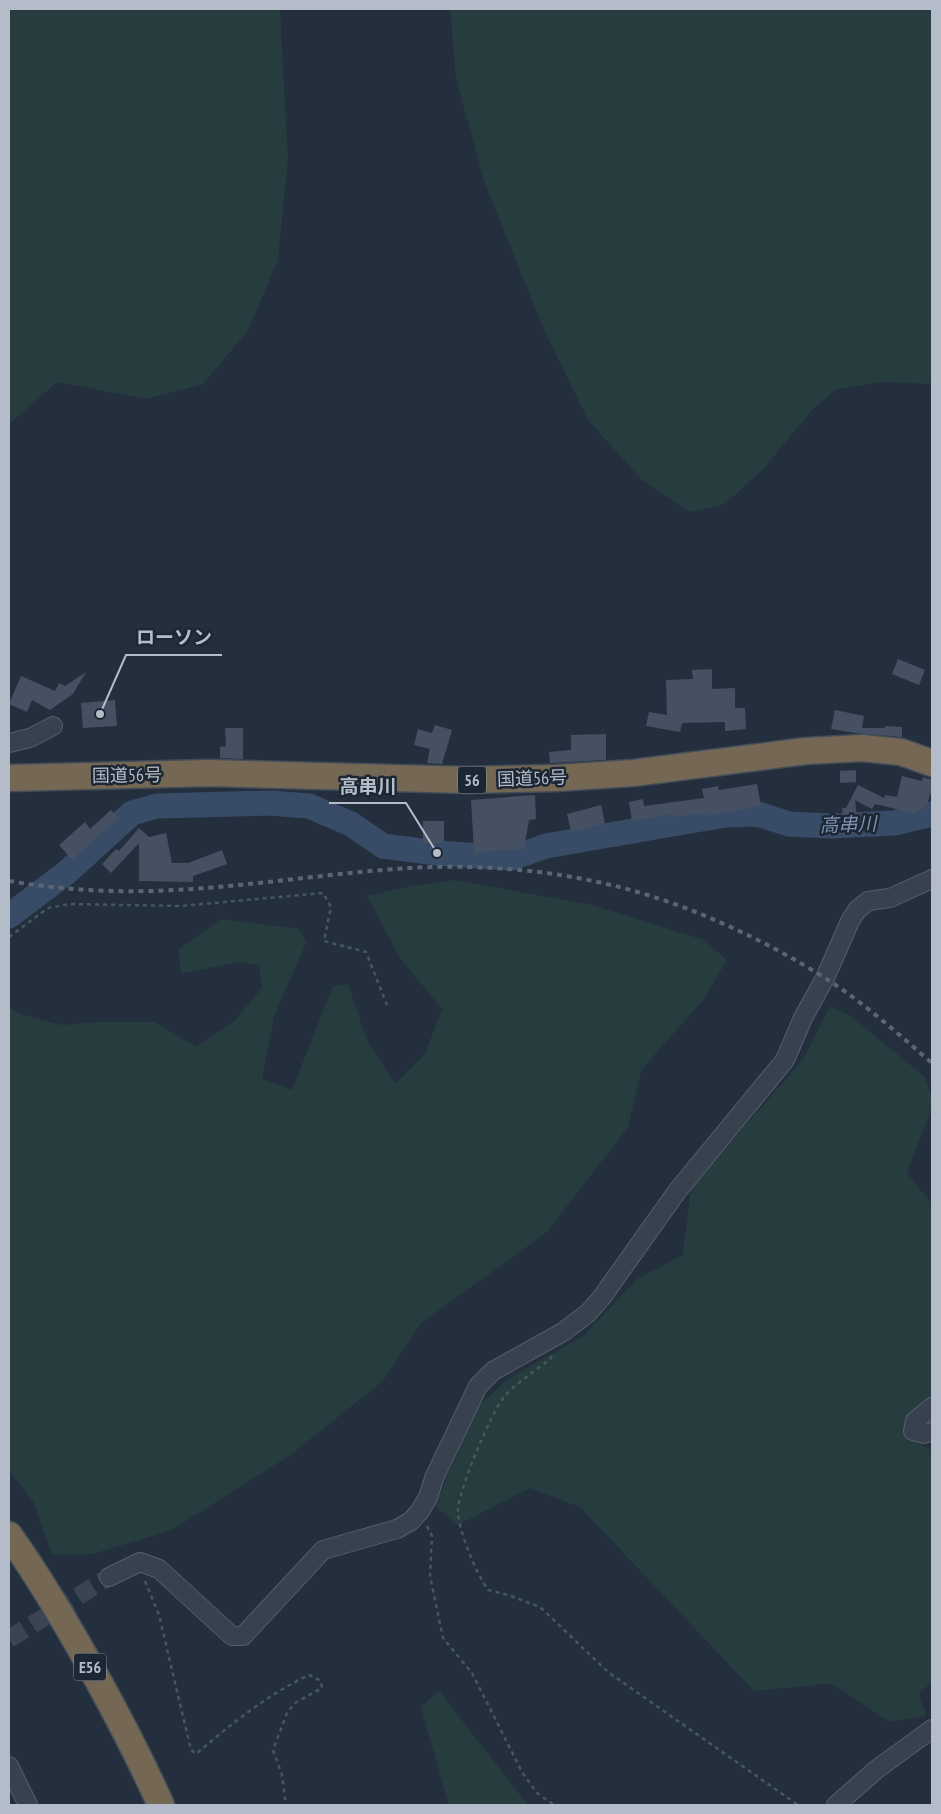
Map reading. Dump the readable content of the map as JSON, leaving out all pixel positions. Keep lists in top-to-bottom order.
{
  "streets": {
    "highway": ["国道56号", "56", "E56"]
  },
  "water": ["高串川"],
  "places": ["ローソン", "高串川"]
}
